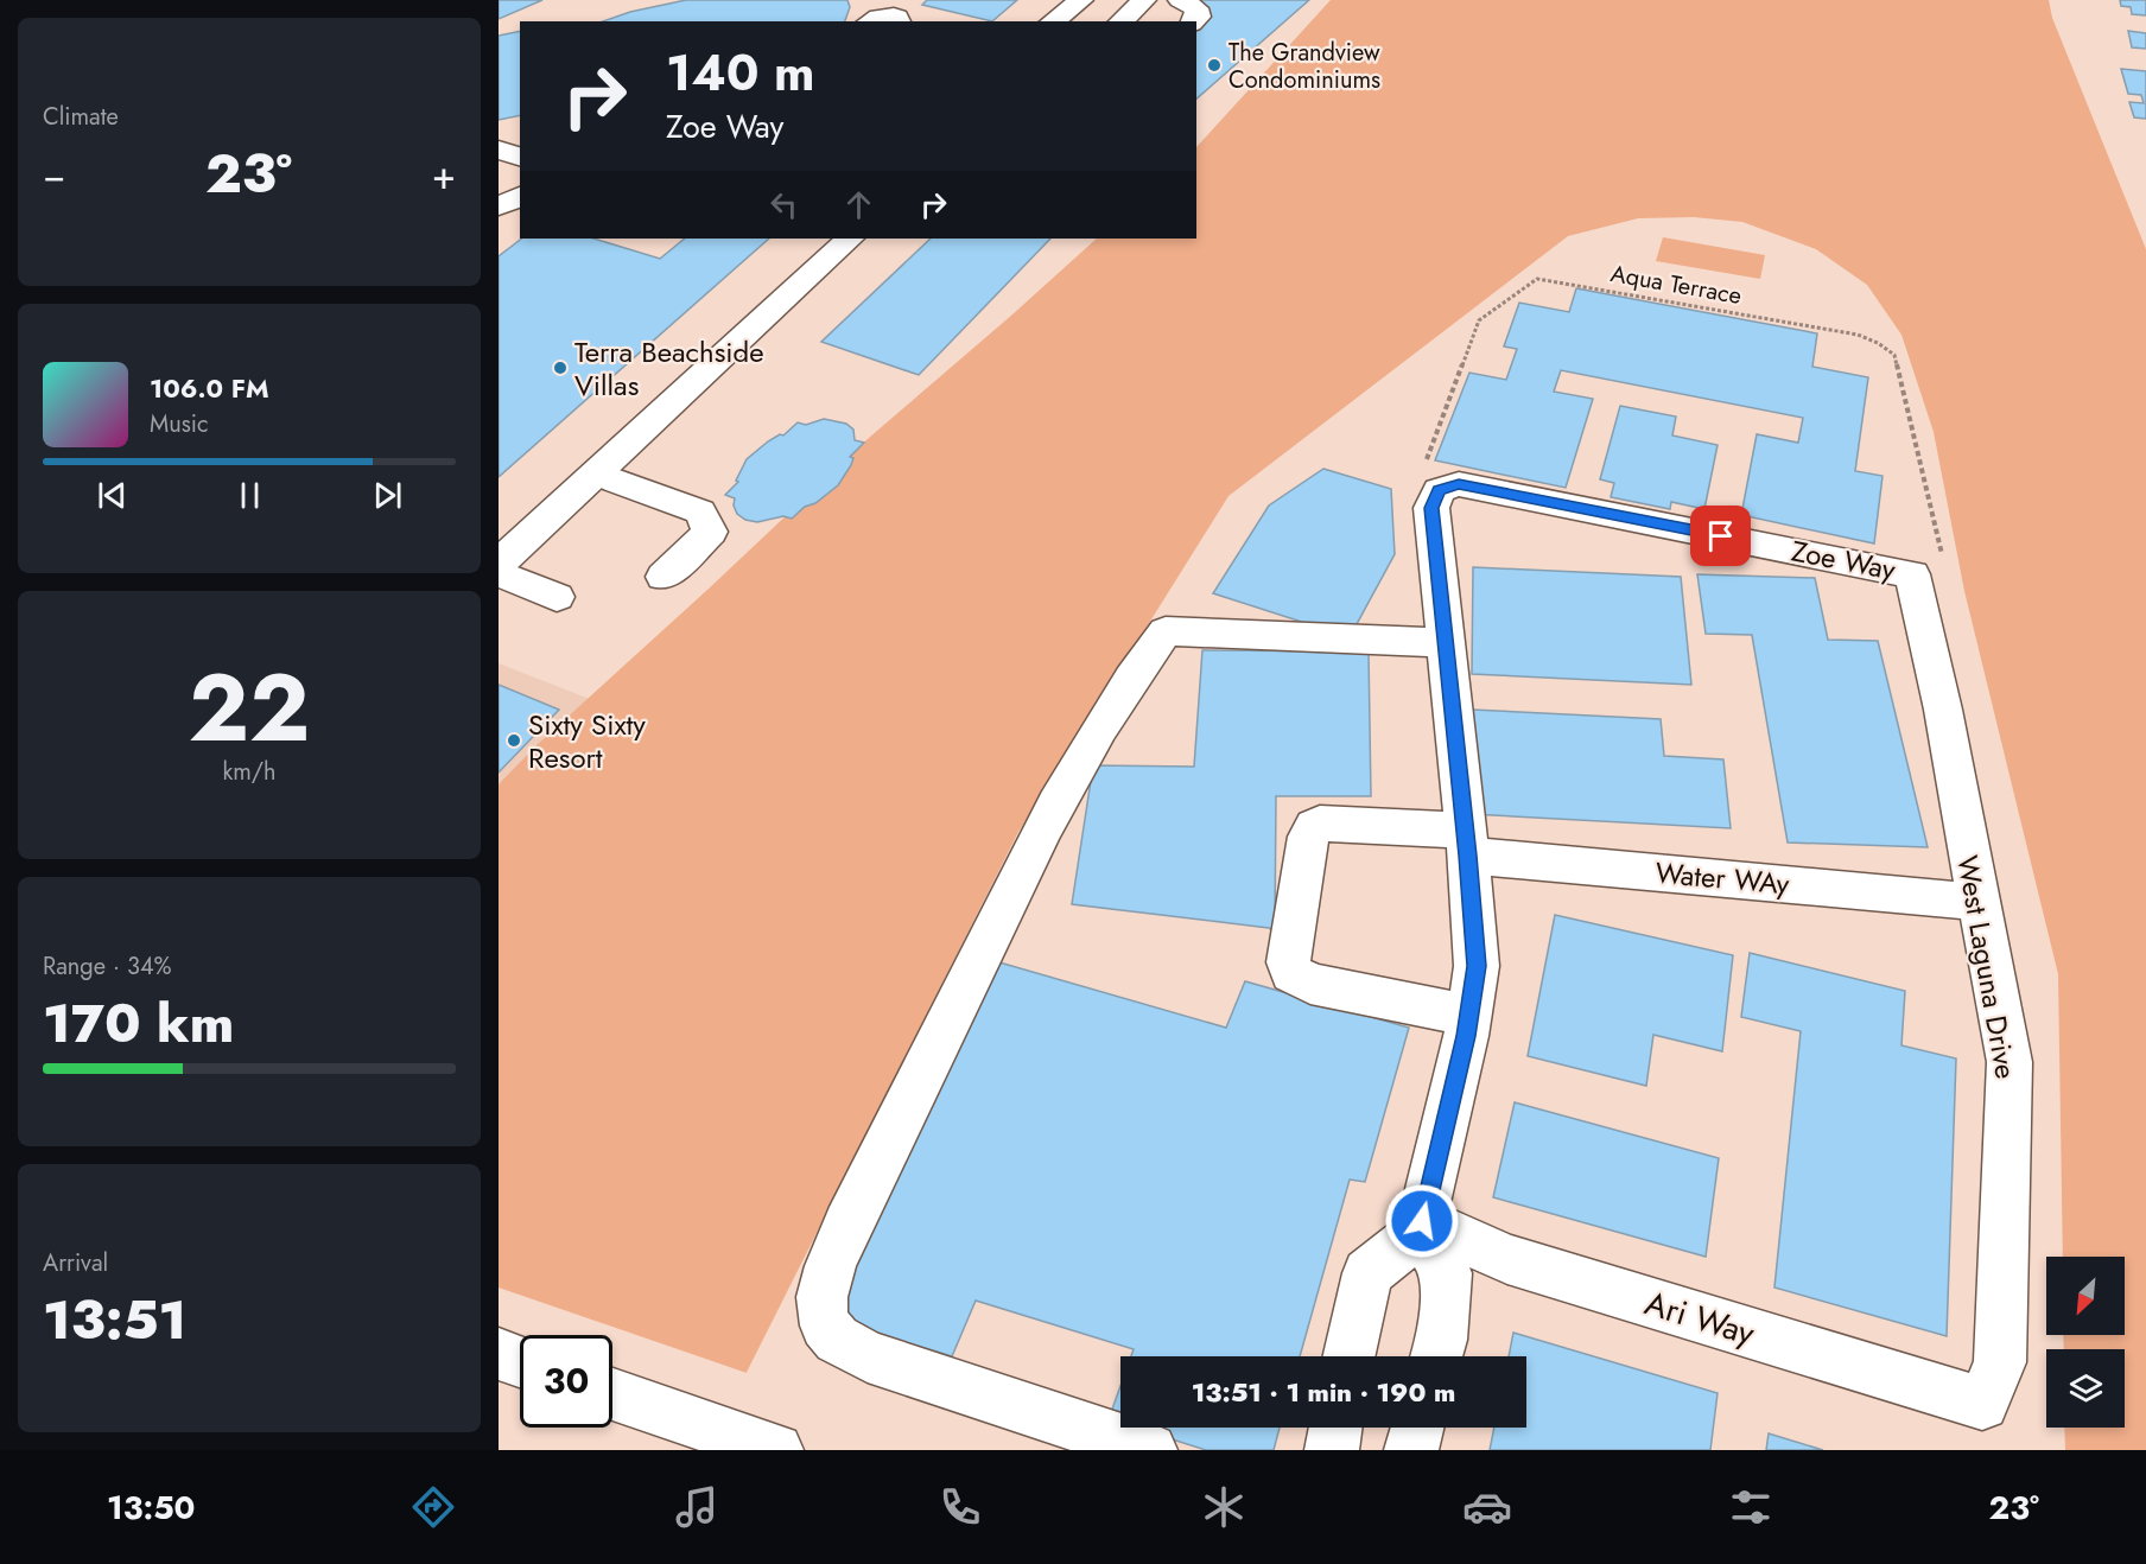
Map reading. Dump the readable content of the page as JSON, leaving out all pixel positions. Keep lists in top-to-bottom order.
{
  "streets": {
    "street": [
      "Zoe Way",
      "Water WAy",
      "West Laguna Drive",
      "Ari Way"
    ],
    "path": ["Aqua Terrace"]
  },
  "crossings": [
    ["Aqua Terrace", "Zoe Way"],
    ["Aqua Terrace", "West Laguna Drive"],
    ["Zoe Way", "West Laguna Drive"],
    ["Water WAy", "West Laguna Drive"],
    ["West Laguna Drive", "Ari Way"]
  ],
  "places": ["The Grandview Condominiums", "Terra Beachside Villas", "Sixty Sixty Resort"],
  "north": "bottom left",
  "page": {
    "tile": [
      "Climate",
      ["22", "km/h"],
      ["Range · 34%", "170 km"],
      ["Arrival", "13:51"]
    ],
    "turn": ["140 m", "Zoe Way"],
    "heat": ["−", "23°", "+"],
    "song": ["106.0 FM", "Music"],
    "limit": "30",
    "trip": "13:51 · 1 min · 190 m",
    "tabs": ["13:50", "23°"]
  }
}
